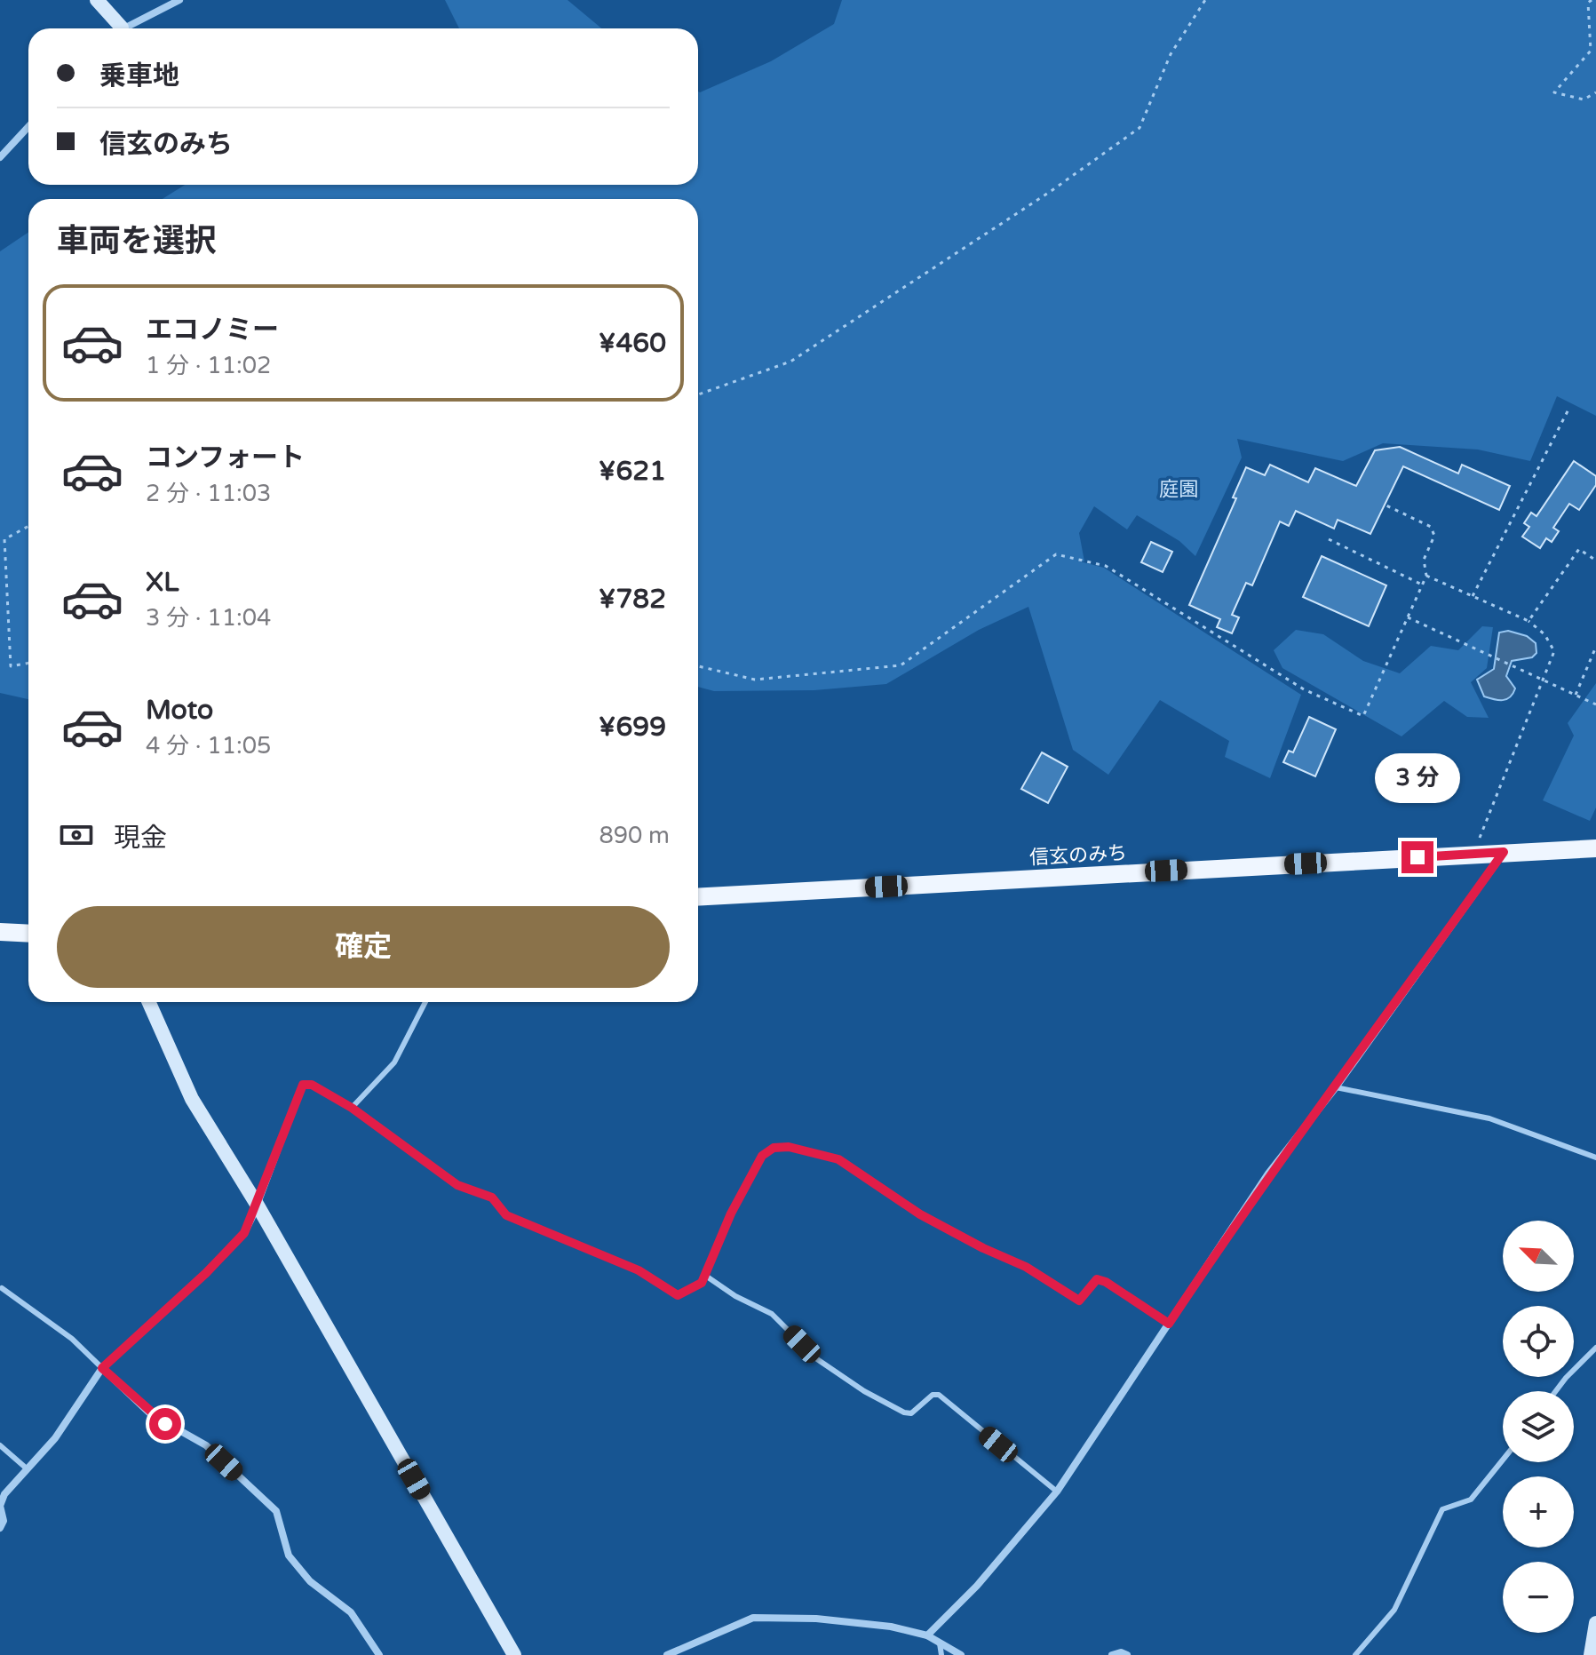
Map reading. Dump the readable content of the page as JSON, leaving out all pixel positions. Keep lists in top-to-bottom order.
{
  "streets": {
    "main road": ["信玄のみち"]
  },
  "parks": ["庭園"],
  "north": "top left",
  "page": {
    "banner": ["乗車地", "信玄のみち"],
    "heading": "車両を選択",
    "list": [
      {
        "name": "エコノミー",
        "note": "1 分 · 11:02",
        "value": "¥460"
      },
      {
        "name": "コンフォート",
        "note": "2 分 · 11:03",
        "value": "¥621"
      },
      {
        "name": "XL",
        "note": "3 分 · 11:04",
        "value": "¥782"
      },
      {
        "name": "Moto",
        "note": "4 分 · 11:05",
        "value": "¥699"
      }
    ],
    "bubble": "3 分",
    "pay": ["現金", "890 m"],
    "buttons": "確定",
    "map_buttons": ["+", "−"]
  }
}
